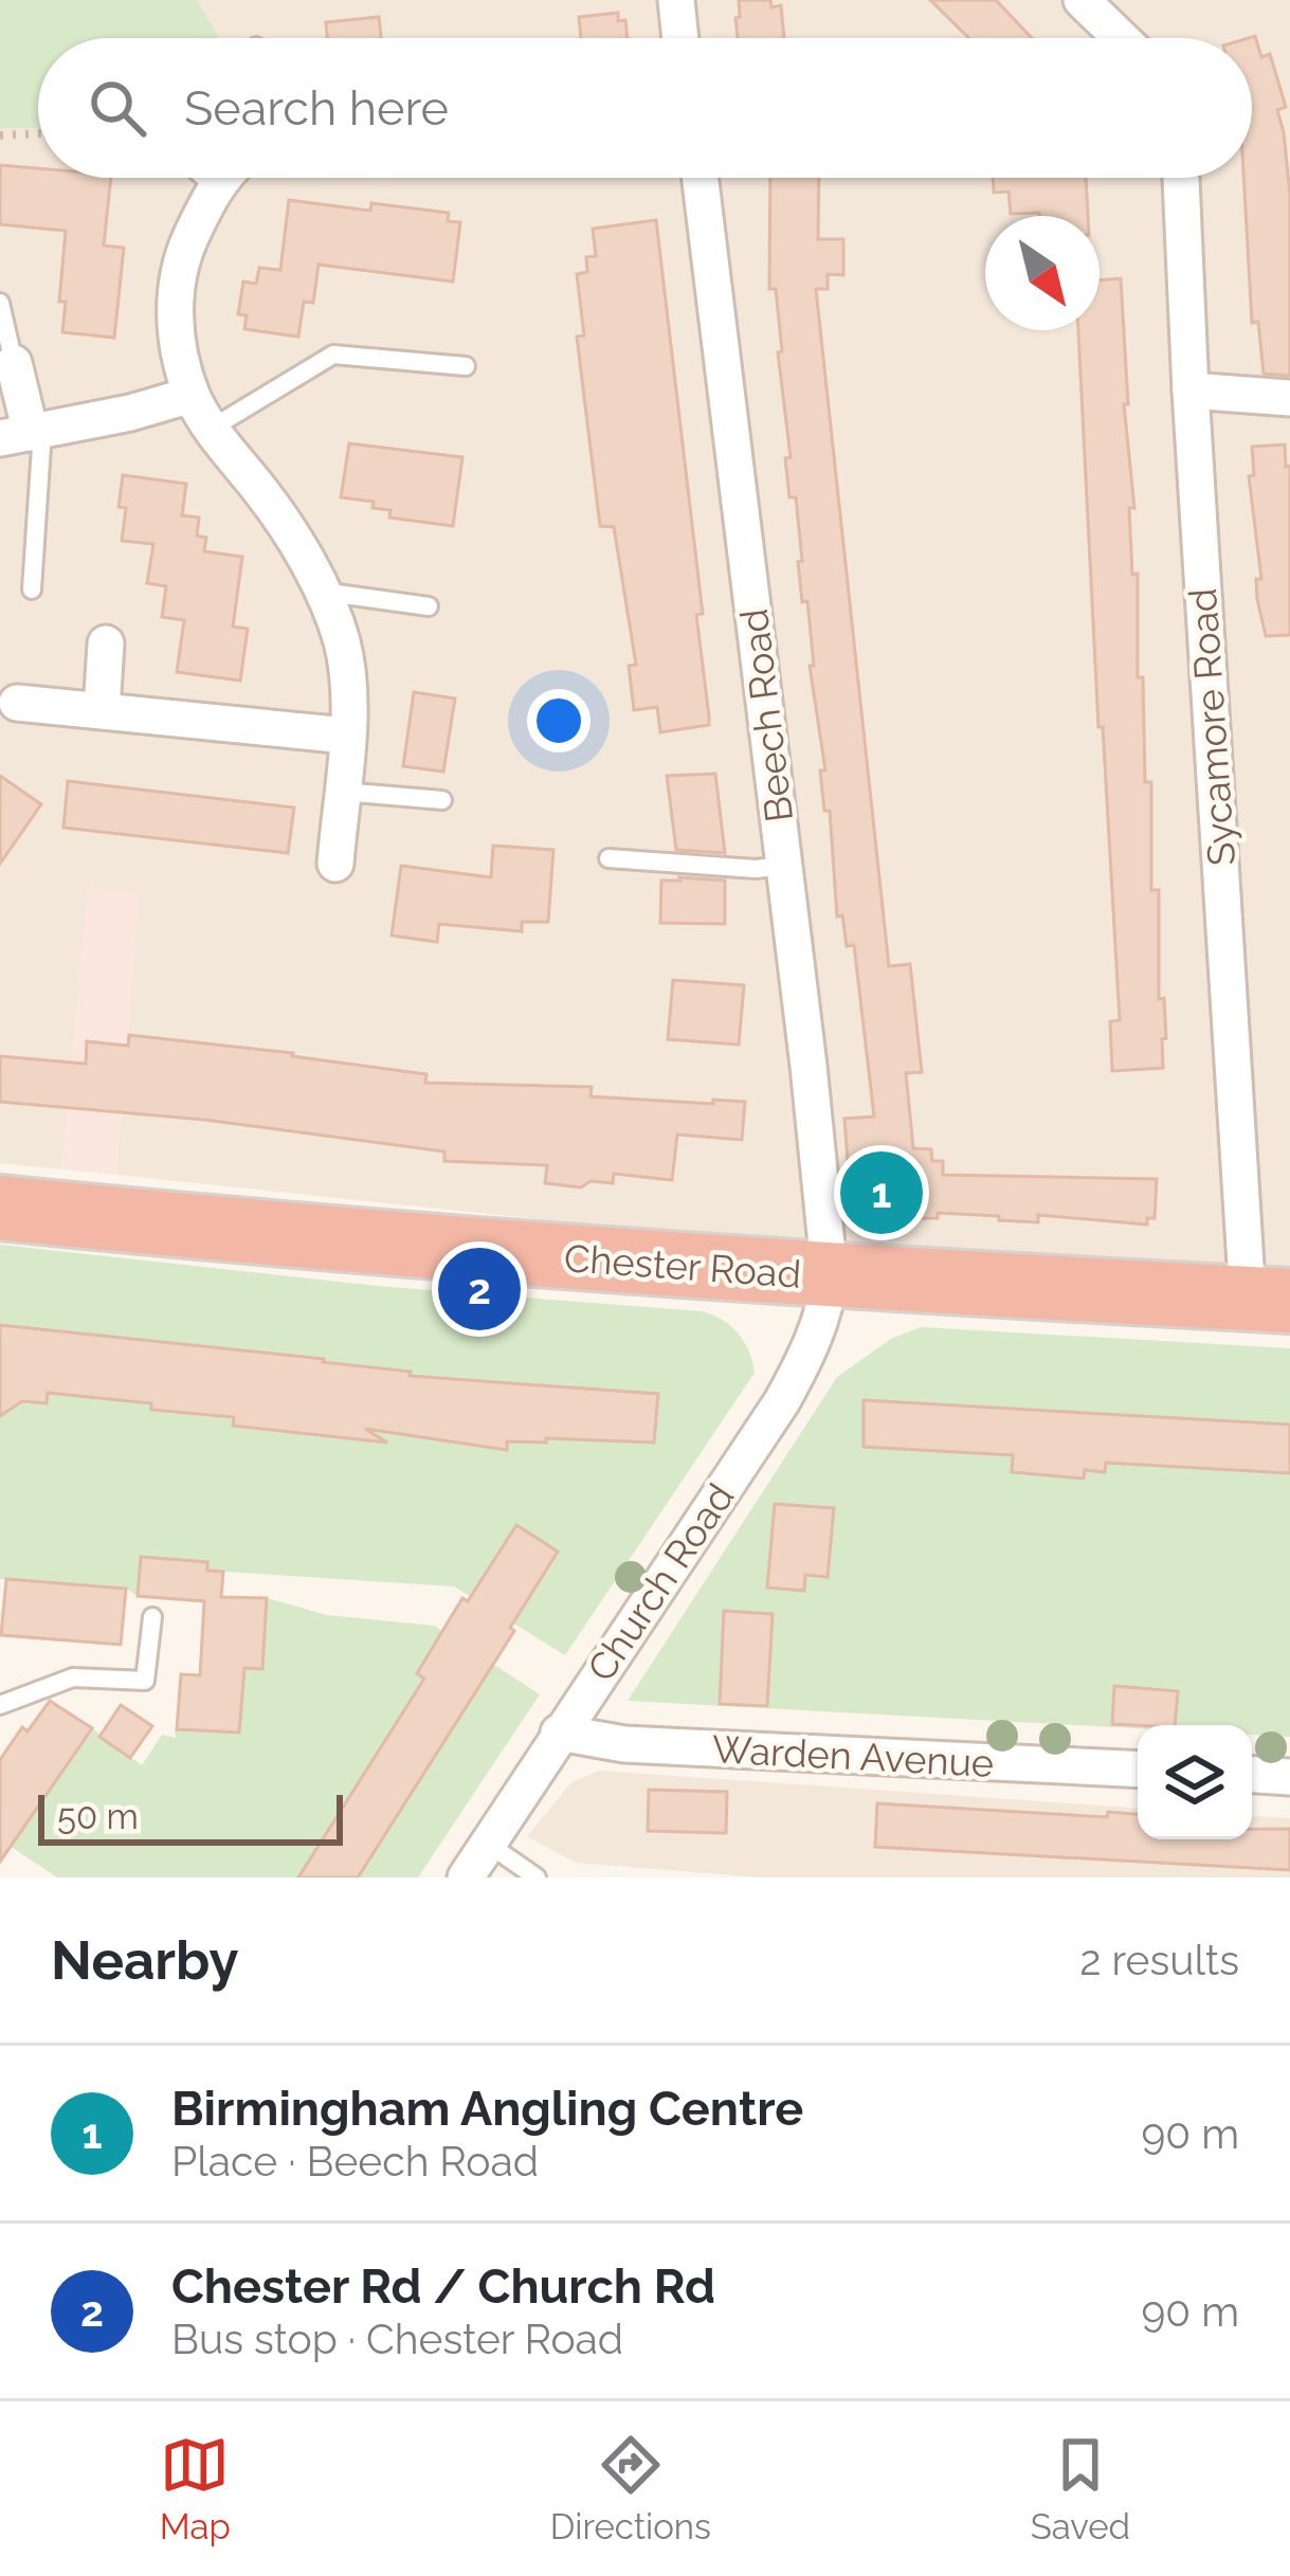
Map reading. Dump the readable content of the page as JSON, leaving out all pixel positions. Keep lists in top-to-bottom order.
{
  "streets": {
    "highway": ["Chester Road"],
    "street": [
      "Beech Road",
      "Sycamore Road",
      "Church Road",
      "Warden Avenue"
    ]
  },
  "crossings": [
    ["Beech Road", "Chester Road"],
    ["Beech Road", "Church Road"],
    ["Sycamore Road", "Chester Road"],
    ["Chester Road", "Church Road"],
    ["Church Road", "Warden Avenue"]
  ],
  "scale_bar": "50 m",
  "north": "bottom right",
  "page": {
    "search": "Search here",
    "pins": ["1", "2"],
    "scale": "50 m",
    "heading": ["Nearby", "2 results"],
    "list": [
      {
        "mark": "1",
        "name": "Birmingham Angling Centre",
        "note": "Place · Beech Road",
        "value": "90 m"
      },
      {
        "mark": "2",
        "name": "Chester Rd / Church Rd",
        "note": "Bus stop · Chester Road",
        "value": "90 m"
      }
    ],
    "nav": ["Map", "Directions", "Saved"]
  }
}
